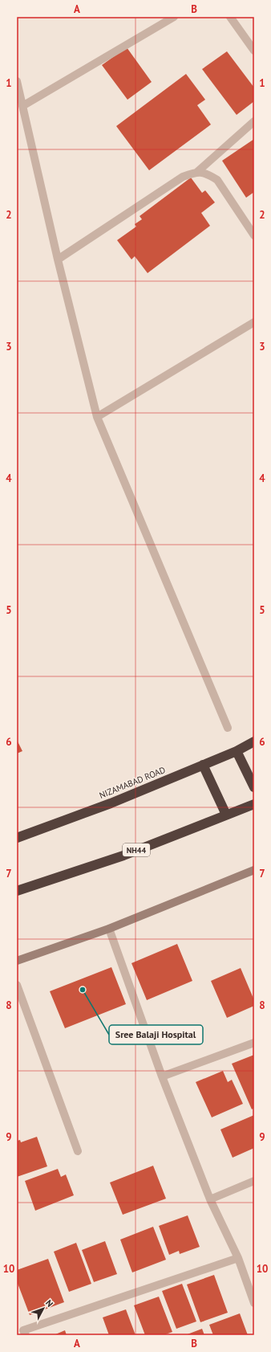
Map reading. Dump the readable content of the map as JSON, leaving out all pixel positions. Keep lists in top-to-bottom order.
{
  "streets": {
    "highway": ["NIZAMABAD ROAD", "NH44"]
  },
  "places": ["Sree Balaji Hospital"],
  "north": "top right",
  "grid": {
    "columns": ["A", "B"],
    "rows": [
      "1",
      "2",
      "3",
      "4",
      "5",
      "6",
      "7",
      "8",
      "9",
      "10"
    ]
  }
}
